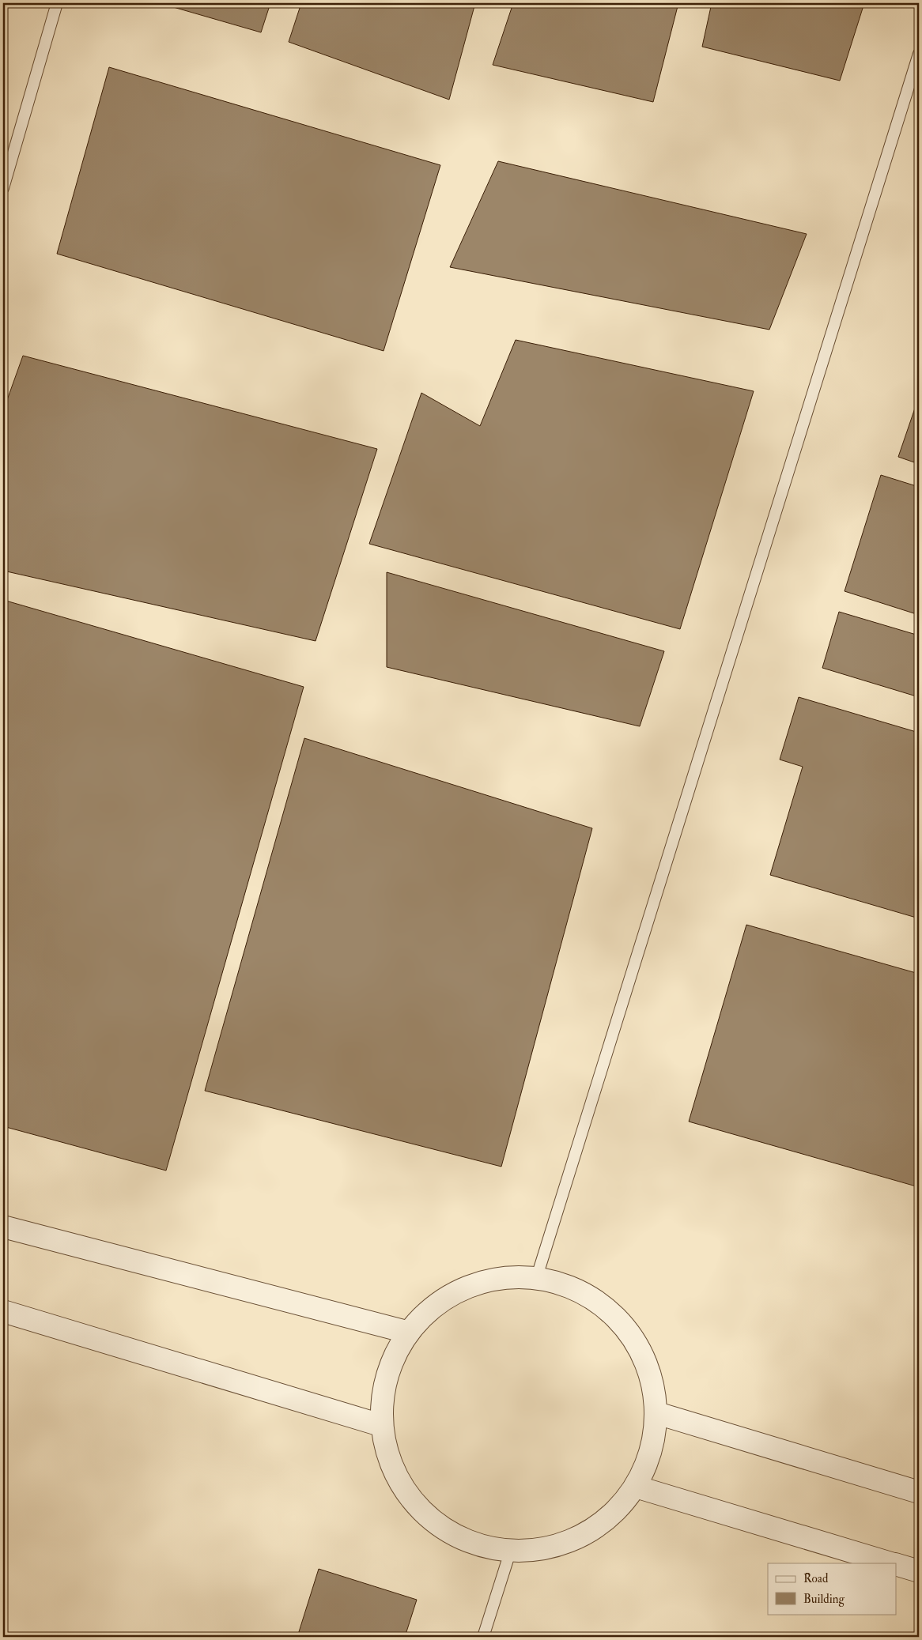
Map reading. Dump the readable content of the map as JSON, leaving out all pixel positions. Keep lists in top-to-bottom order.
{
  "legend": ["Road", "Building"]
}
